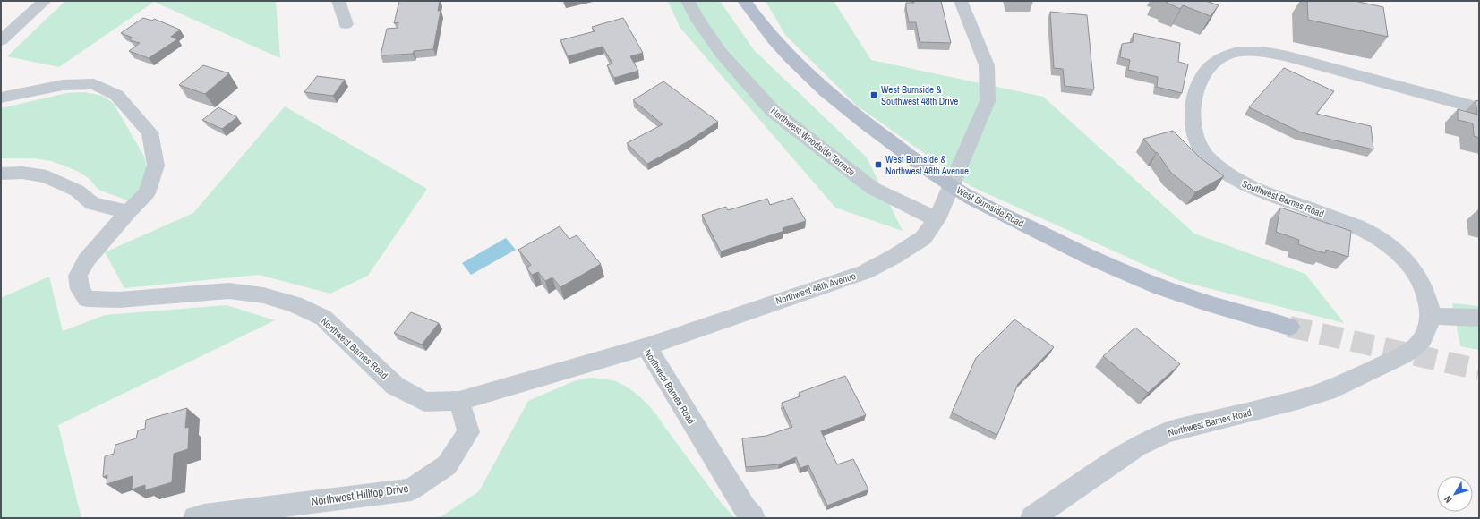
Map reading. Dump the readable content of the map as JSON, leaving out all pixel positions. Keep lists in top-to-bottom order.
{
  "streets": {
    "main road": ["West Burnside Road"],
    "street": [
      "Northwest Woodside Terrace",
      "Southwest Barnes Road",
      "Northwest 48th Avenue",
      "Northwest Barnes Road",
      "Northwest Hilltop Drive"
    ]
  },
  "crossings": [
    ["Northwest Woodside Terrace", "Northwest 48th Avenue"],
    ["Southwest Barnes Road", "Northwest Barnes Road"],
    ["West Burnside Road", "Northwest 48th Avenue"],
    ["Northwest 48th Avenue", "Northwest Barnes Road"],
    ["Northwest Barnes Road", "Northwest Hilltop Drive"]
  ],
  "places": {
    "transit": ["West Burnside & Southwest 48th Drive", "West Burnside & Northwest 48th Avenue"]
  },
  "north": "bottom left"
}
